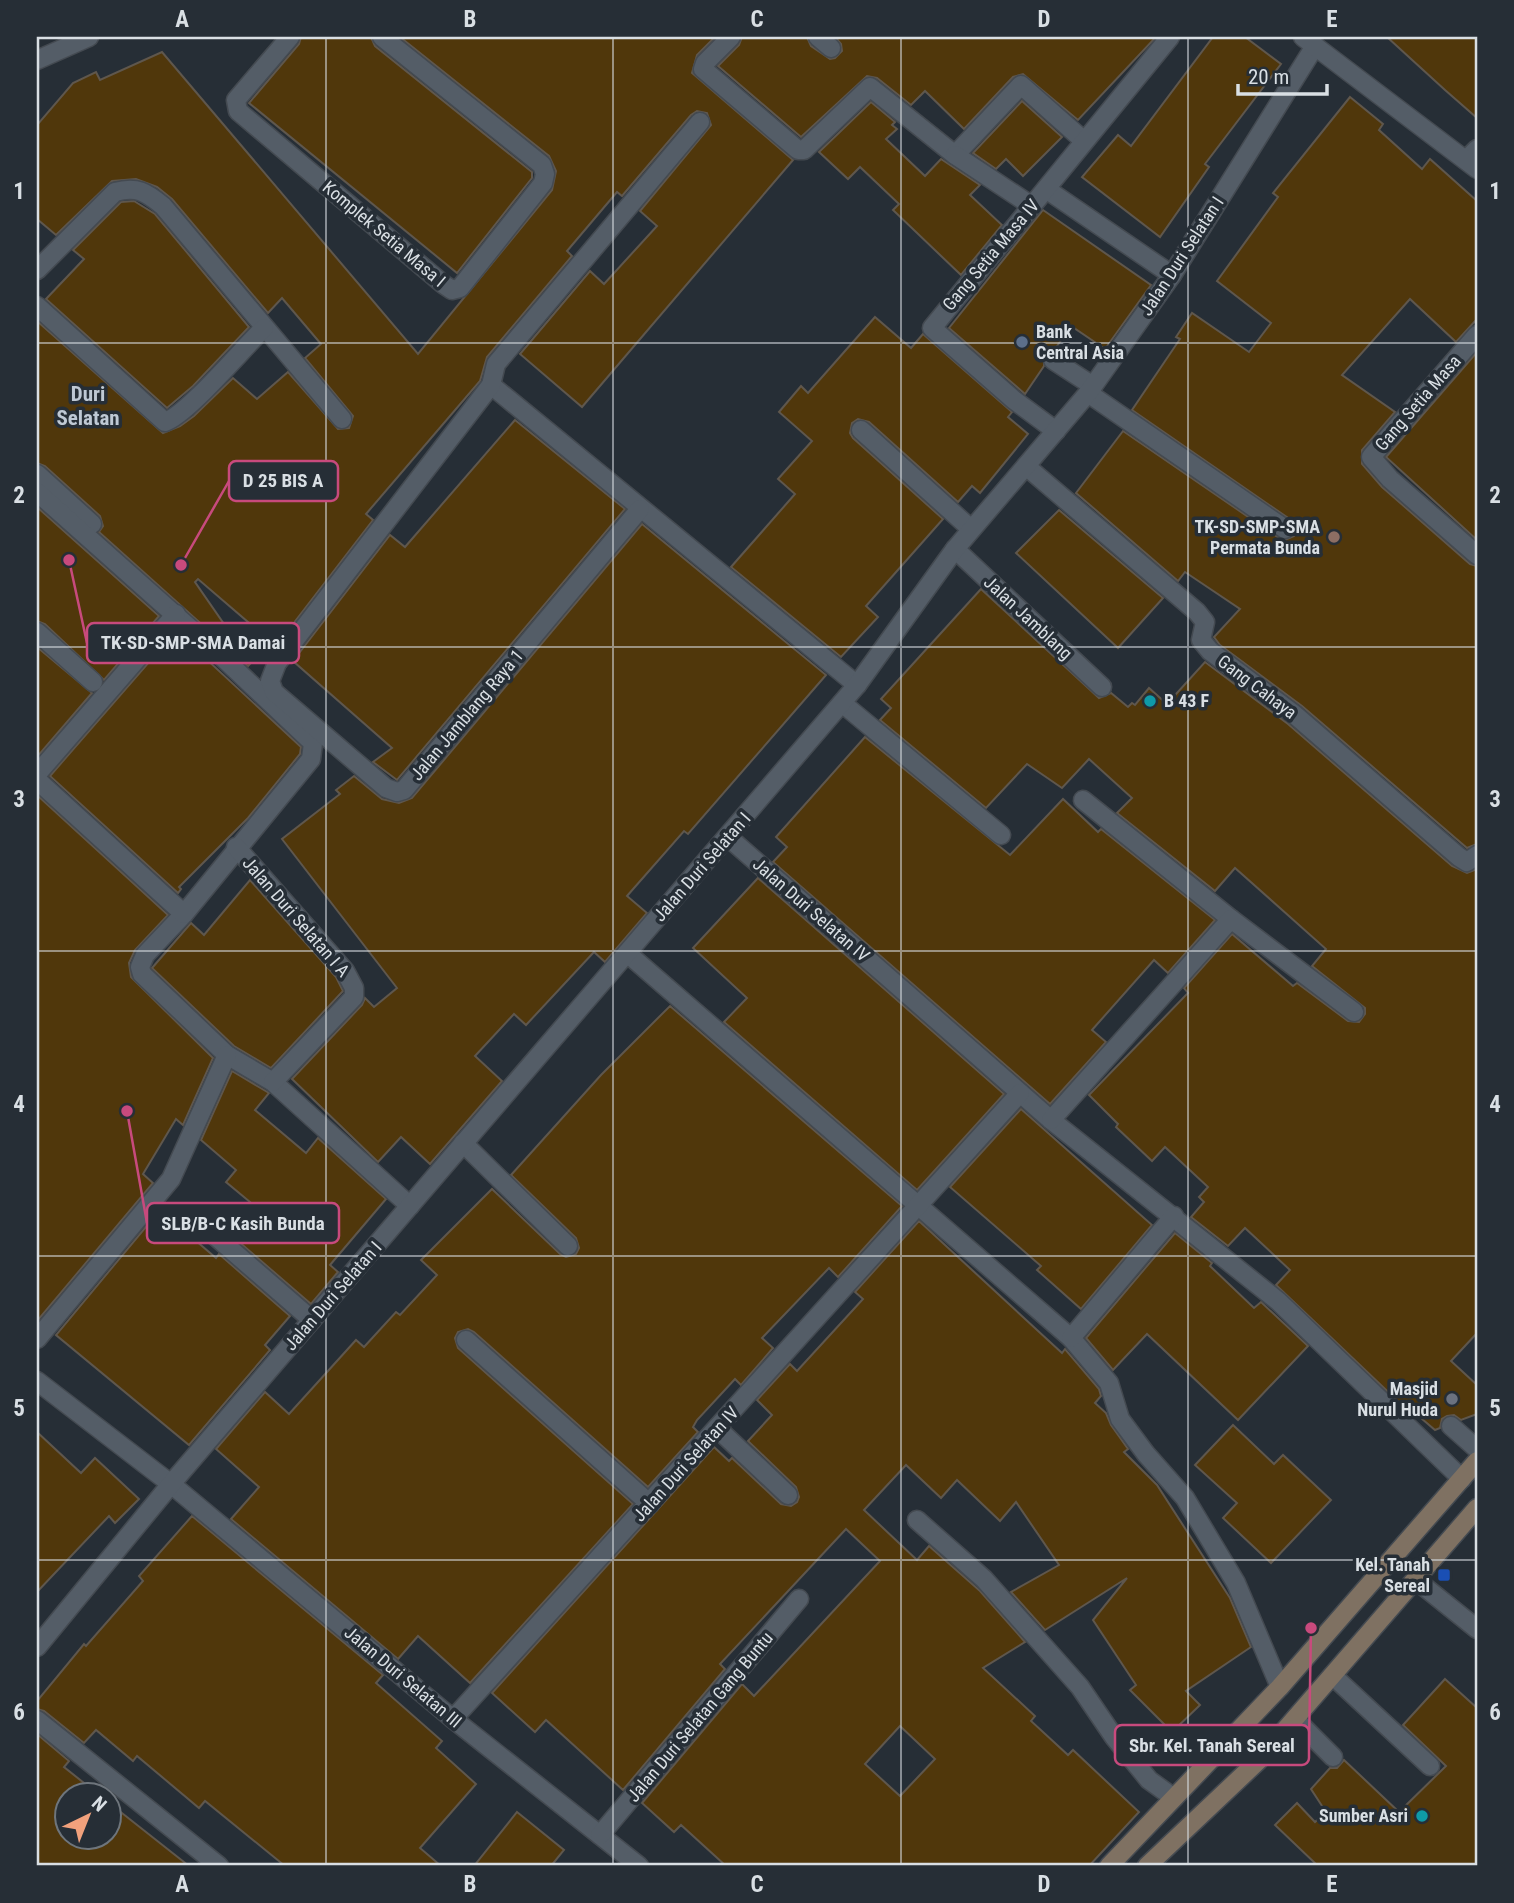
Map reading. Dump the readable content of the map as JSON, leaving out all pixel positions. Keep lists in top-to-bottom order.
{
  "streets": {
    "street": [
      "Komplek Setia Masa I",
      "Gang Setia Masa IV",
      "Jalan Duri Selatan I",
      "Gang Setia Masa",
      "Jalan Jamblang",
      "Gang Cahaya",
      "Jalan Jamblang Raya 1",
      "Jalan Duri Selatan IV",
      "Jalan Duri Selatan I A",
      "Jalan Duri Selatan III",
      "Jalan Duri Selatan Gang Buntu"
    ]
  },
  "crossings": [
    ["Gang Setia Masa IV", "Jalan Duri Selatan I"],
    ["Jalan Duri Selatan I", "Jalan Jamblang"],
    ["Jalan Duri Selatan I", "Gang Cahaya"],
    ["Jalan Duri Selatan I", "Jalan Duri Selatan IV"],
    ["Jalan Duri Selatan I", "Jalan Duri Selatan III"],
    ["Jalan Duri Selatan IV", "Jalan Duri Selatan III"],
    ["Jalan Duri Selatan III", "Jalan Duri Selatan Gang Buntu"]
  ],
  "districts": ["Duri Selatan"],
  "places": {
    "other": [
      "Bank Central Asia",
      "TK-SD-SMP-SMA Permata Bunda",
      "TK-SD-SMP-SMA Damai",
      "D 25 BIS A",
      "B 43 F",
      "SLB/B-C Kasih Bunda",
      "Masjid Nurul Huda",
      "Sbr. Kel. Tanah Sereal",
      "Sumber Asri"
    ],
    "transit": ["Kel. Tanah Sereal"]
  },
  "scale_bar": "20 m",
  "north": "top right",
  "grid": {
    "columns": [
      "A",
      "B",
      "C",
      "D",
      "E"
    ],
    "rows": [
      "1",
      "2",
      "3",
      "4",
      "5",
      "6"
    ]
  }
}
